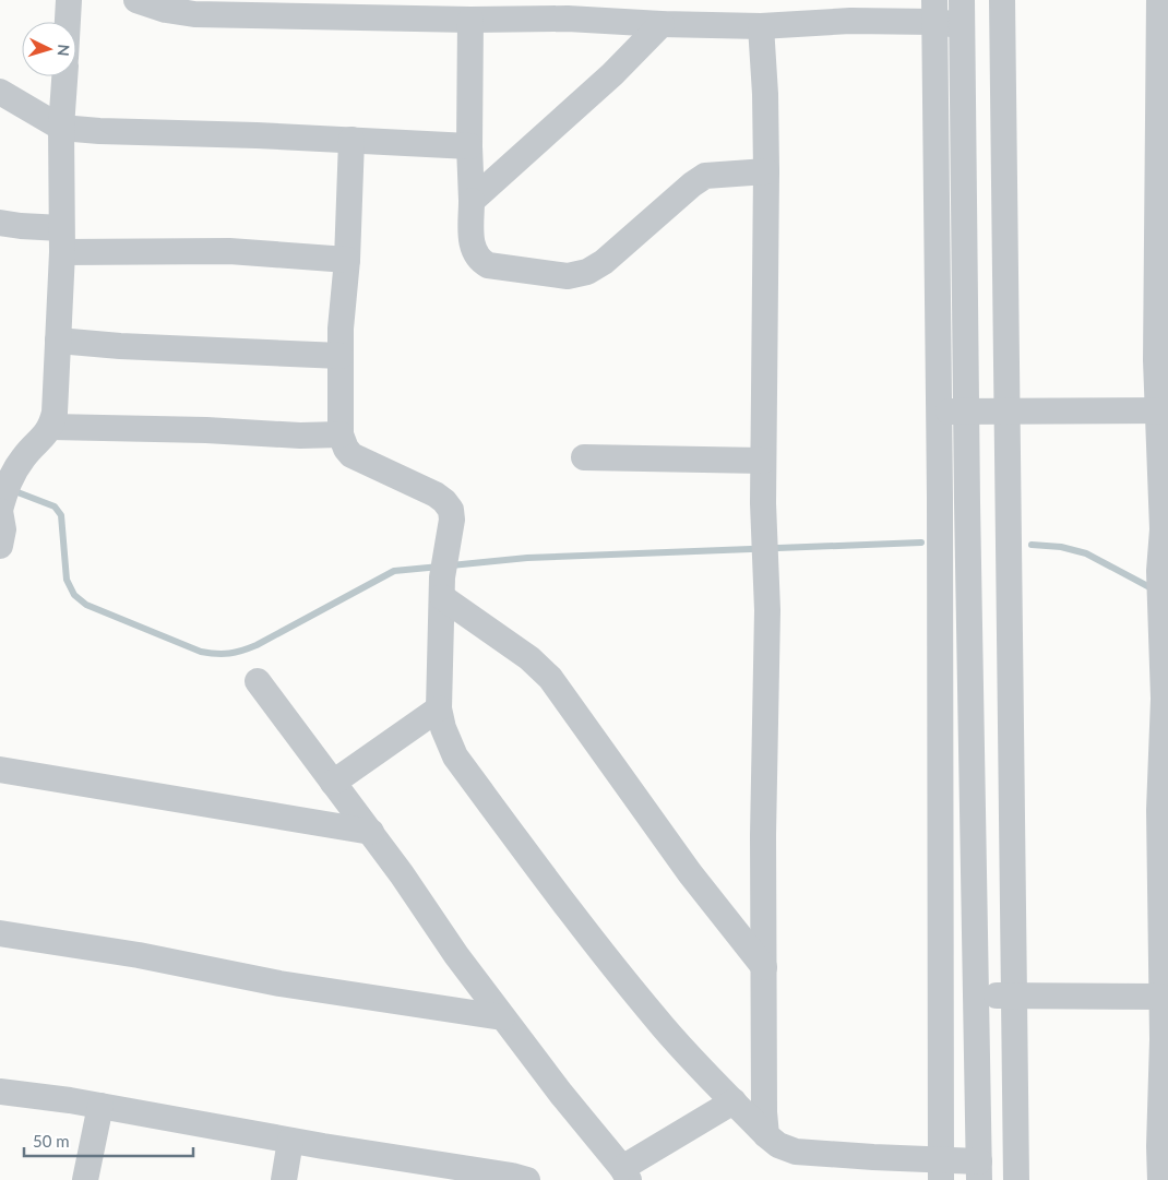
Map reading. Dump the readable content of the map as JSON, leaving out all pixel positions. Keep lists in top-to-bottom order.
{
  "scale_bar": "50 m",
  "north": "right"
}
